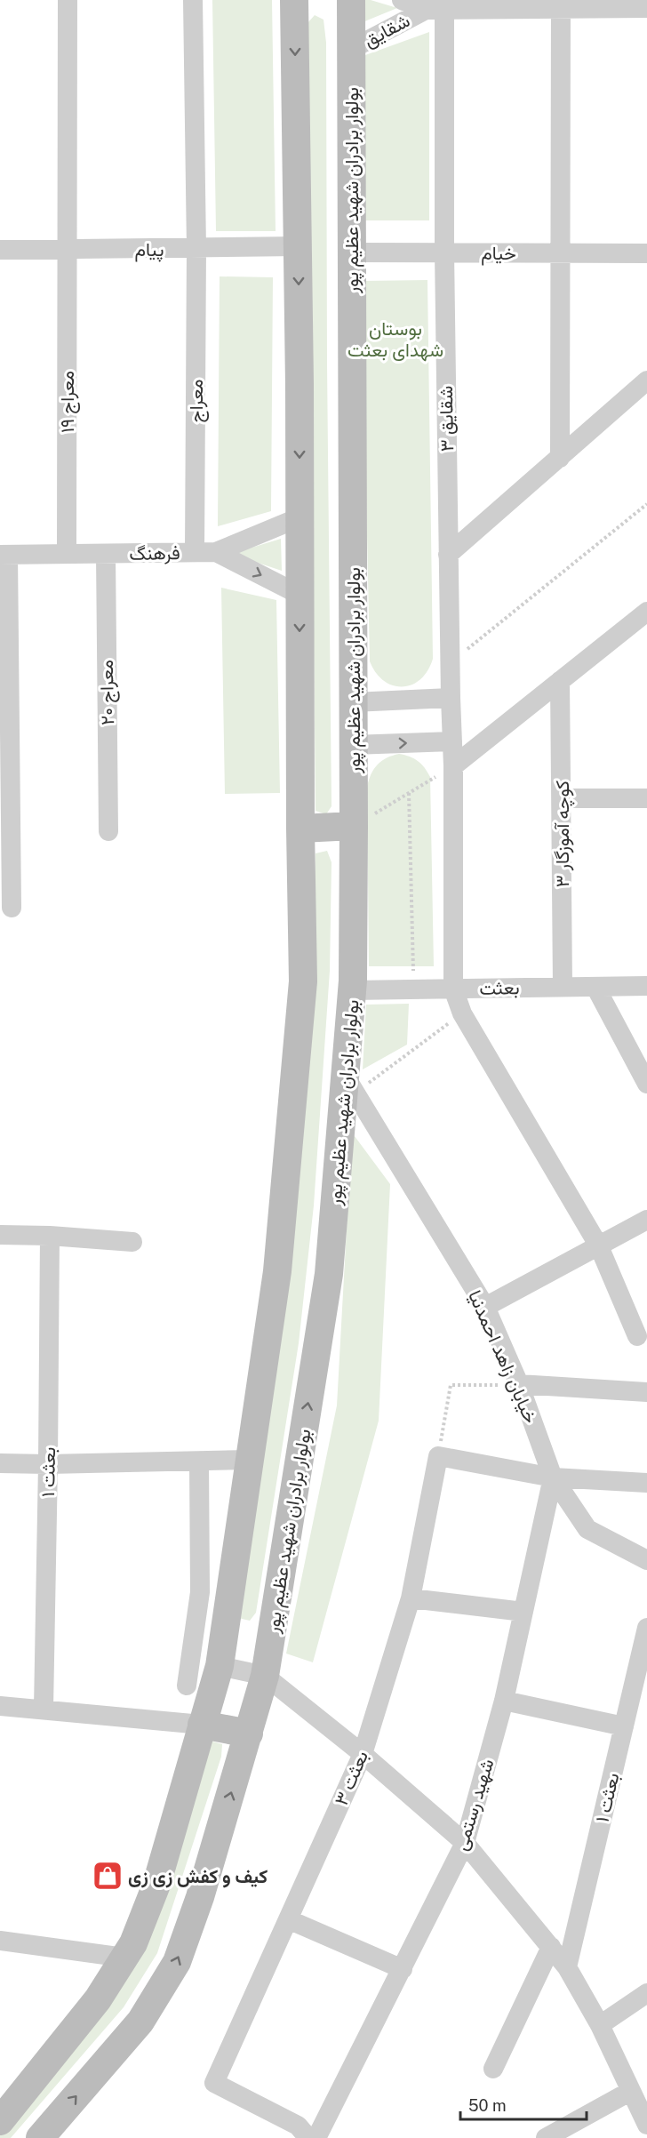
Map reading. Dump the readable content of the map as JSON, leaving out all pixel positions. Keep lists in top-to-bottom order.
{
  "streets": {
    "main road": ["بولوار برادران شهید عظیم‌ پور"],
    "street": [
      "شقایق",
      "پیام",
      "خیام",
      "معراج",
      "معراج ۱۹",
      "شقایق ۳",
      "فرهنگ",
      "معراج ۲۰",
      "کوچه آموزگار ۳",
      "بعثت",
      "خیابان زاهد احمدنیا",
      "بعثت ۱",
      "بعثت ۳",
      "شهید رستمی"
    ]
  },
  "crossings": [
    ["شقایق", "بولوار برادران شهید عظیم‌ پور"],
    ["شقایق", "شقایق ۳"],
    ["بولوار برادران شهید عظیم‌ پور", "خیام"],
    ["بولوار برادران شهید عظیم‌ پور", "بعثت"],
    ["بولوار برادران شهید عظیم‌ پور", "خیابان زاهد احمدنیا"],
    ["پیام", "معراج"],
    ["پیام", "معراج ۱۹"],
    ["خیام", "شقایق ۳"],
    ["معراج", "فرهنگ"],
    ["معراج ۱۹", "فرهنگ"],
    ["شقایق ۳", "بعثت"],
    ["فرهنگ", "معراج ۲۰"],
    ["کوچه آموزگار ۳", "بعثت"],
    ["خیابان زاهد احمدنیا", "شهید رستمی"]
  ],
  "parks": ["بوستان شهدای بعثت"],
  "places": {
    "shop": ["کیف و کفش زی زی"]
  },
  "scale_bar": "50 m"
}
